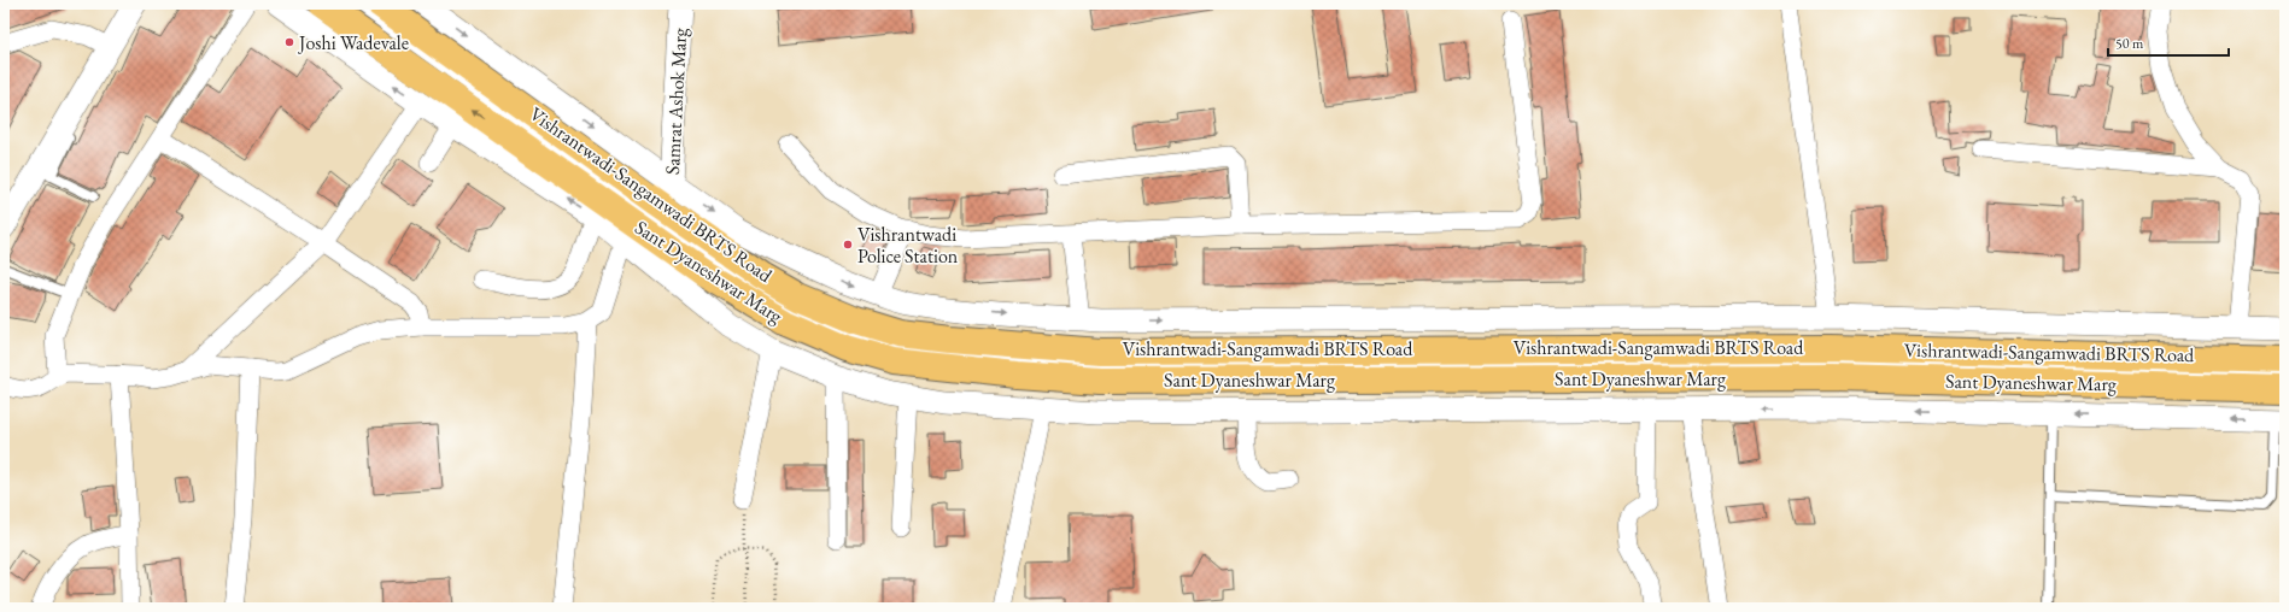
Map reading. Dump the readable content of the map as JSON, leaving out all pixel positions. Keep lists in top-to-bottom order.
{
  "streets": {
    "main road": ["Sant Dyaneshwar Marg"],
    "street": ["Samrat Ashok Marg"],
    "lane": ["Vishrantwadi-Sangamwadi BRTS Road"]
  },
  "crossings": [
    ["Samrat Ashok Marg", "Vishrantwadi-Sangamwadi BRTS Road"],
    ["Samrat Ashok Marg", "Sant Dyaneshwar Marg"],
    ["Vishrantwadi-Sangamwadi BRTS Road", "Sant Dyaneshwar Marg"]
  ],
  "places": ["Joshi Wadevale", "Vishrantwadi Police Station"],
  "scale_bar": "50 m"
}
